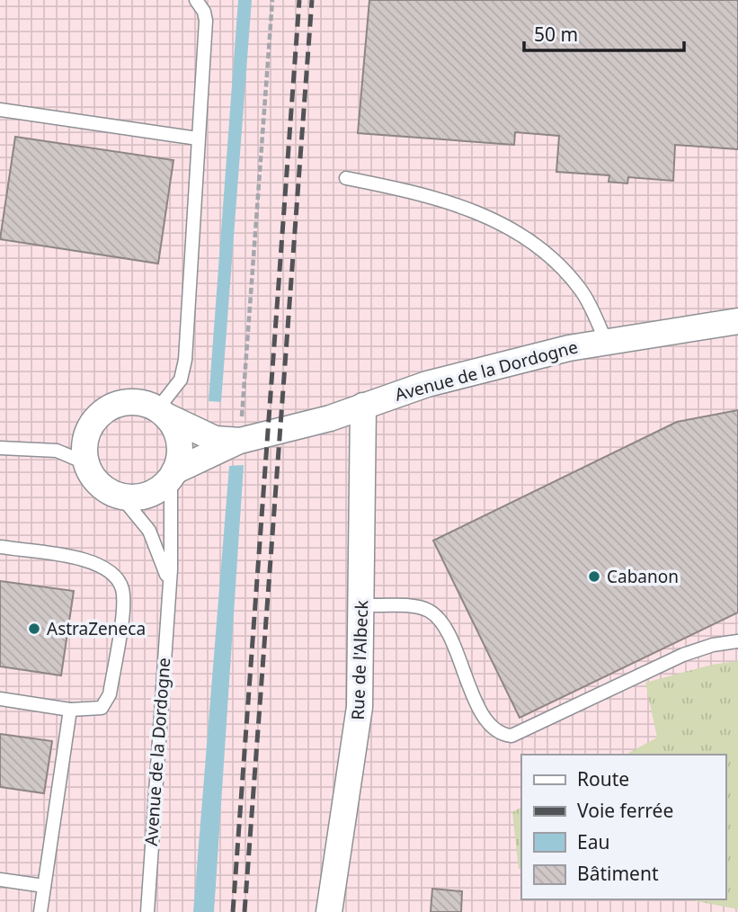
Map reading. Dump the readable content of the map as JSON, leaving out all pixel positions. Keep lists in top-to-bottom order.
{
  "streets": {
    "street": ["Avenue de la Dordogne", "Rue de l'Albeck"]
  },
  "crossings": [
    ["Avenue de la Dordogne", "Rue de l'Albeck"]
  ],
  "places": ["Cabanon", "AstraZeneca"],
  "legend": [
    "Route",
    "Voie ferrée",
    "Eau",
    "Bâtiment"
  ],
  "scale_bar": "50 m"
}
